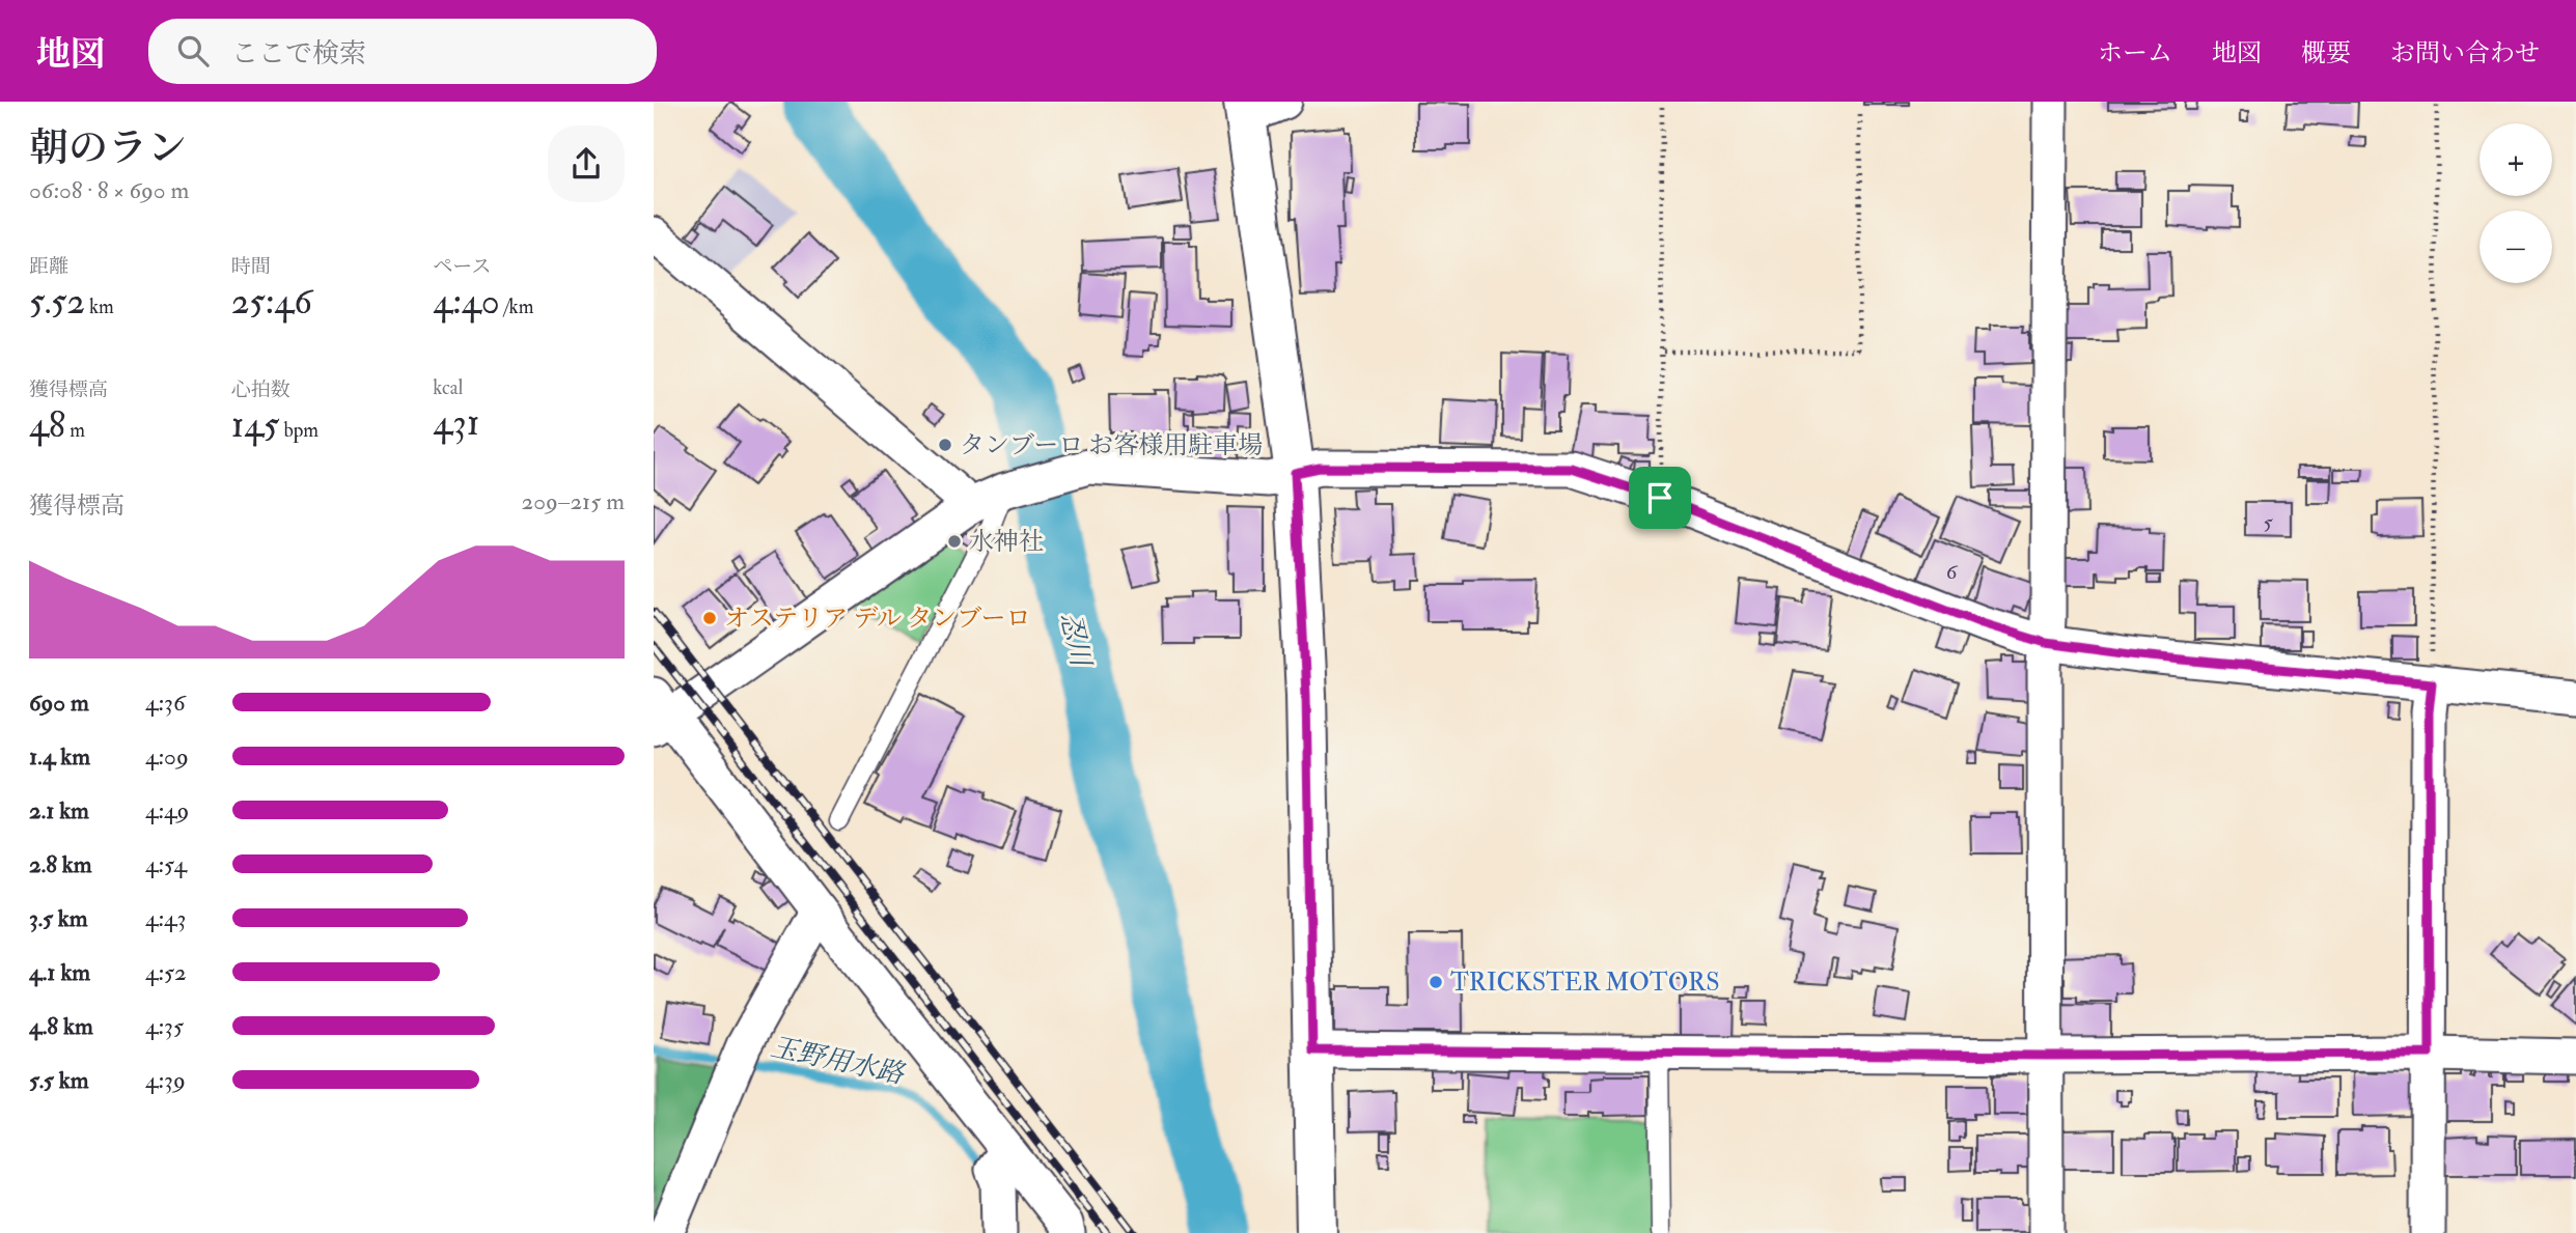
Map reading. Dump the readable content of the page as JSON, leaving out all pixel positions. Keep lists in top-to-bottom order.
{
  "water": ["忍川", "玉野用水路"],
  "places": [
    "タンブーロ お客様用駐車場",
    "水神社",
    "オステリア デル タンブーロ",
    "TRICKSTER MOTORS"
  ],
  "house_numbers": ["5", "6"],
  "page": {
    "header": "地図",
    "search": "ここで検索",
    "nav": [
      "ホーム",
      "地図",
      "概要",
      "お問い合わせ"
    ],
    "heading": ["朝のラン", "06:08 · 8 × 690 m"],
    "map_buttons": ["+", "−"],
    "stats": [
      ["距離", "5.52 km"],
      ["時間", "25:46"],
      ["ペース", "4:40 /km"],
      ["獲得標高", "48 m"],
      ["心拍数", "145 bpm"],
      ["kcal", "431"]
    ],
    "chart": ["獲得標高", "209–215 m"],
    "list": [
      {
        "name": "690 m",
        "note": "4:36"
      },
      {
        "name": "1.4 km",
        "note": "4:09"
      },
      {
        "name": "2.1 km",
        "note": "4:49"
      },
      {
        "name": "2.8 km",
        "note": "4:54"
      },
      {
        "name": "3.5 km",
        "note": "4:43"
      },
      {
        "name": "4.1 km",
        "note": "4:52"
      },
      {
        "name": "4.8 km",
        "note": "4:35"
      },
      {
        "name": "5.5 km",
        "note": "4:39"
      }
    ]
  }
}
